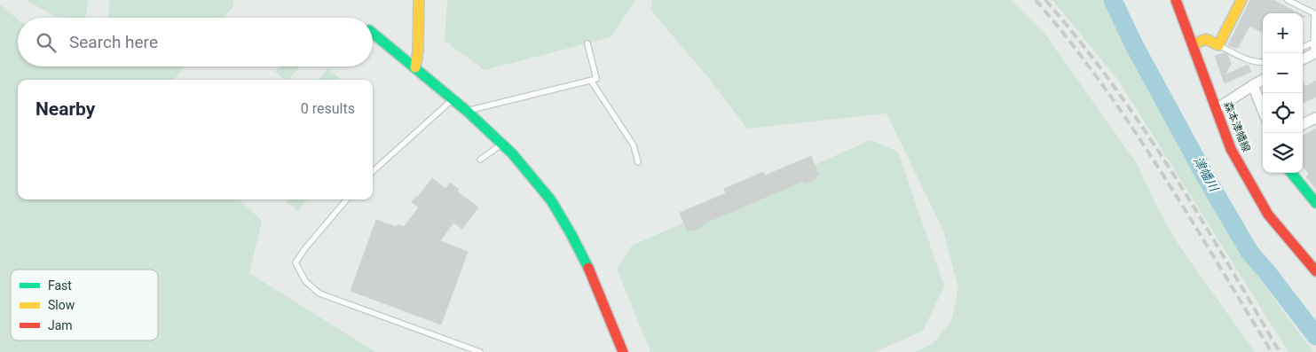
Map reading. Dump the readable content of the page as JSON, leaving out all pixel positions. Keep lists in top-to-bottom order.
{
  "streets": {
    "street": ["森本津幡線"]
  },
  "water": ["津幡川"],
  "legend": ["Fast", "Slow", "Jam"],
  "page": {
    "map_buttons": ["+", "−"],
    "search": "Search here",
    "heading": ["Nearby", "0 results"]
  }
}
